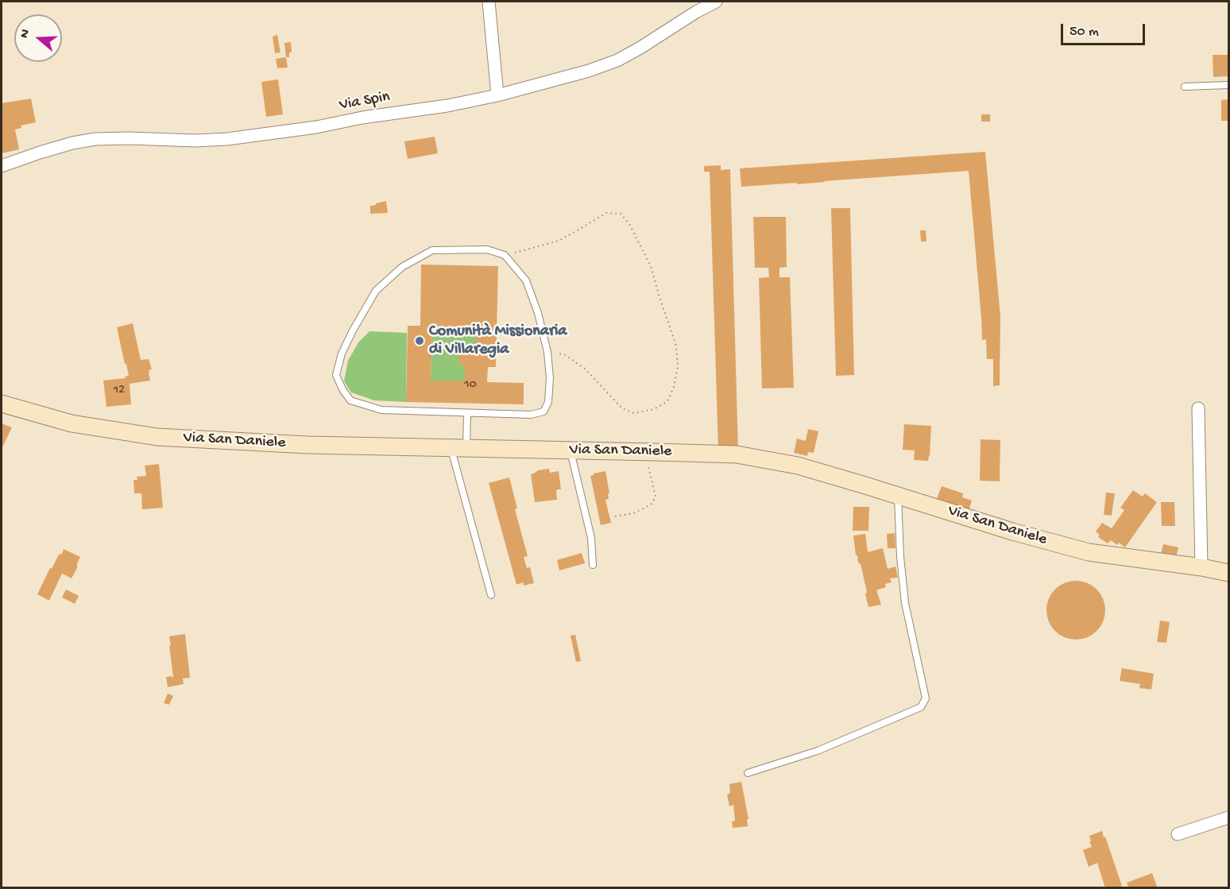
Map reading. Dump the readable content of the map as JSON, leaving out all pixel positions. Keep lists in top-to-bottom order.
{
  "streets": {
    "street": ["Via Spin", "Via San Daniele"]
  },
  "places": ["Comunità Missionaria di Villaregia"],
  "house_numbers": ["10", "12"],
  "scale_bar": "50 m",
  "north": "left"
}
